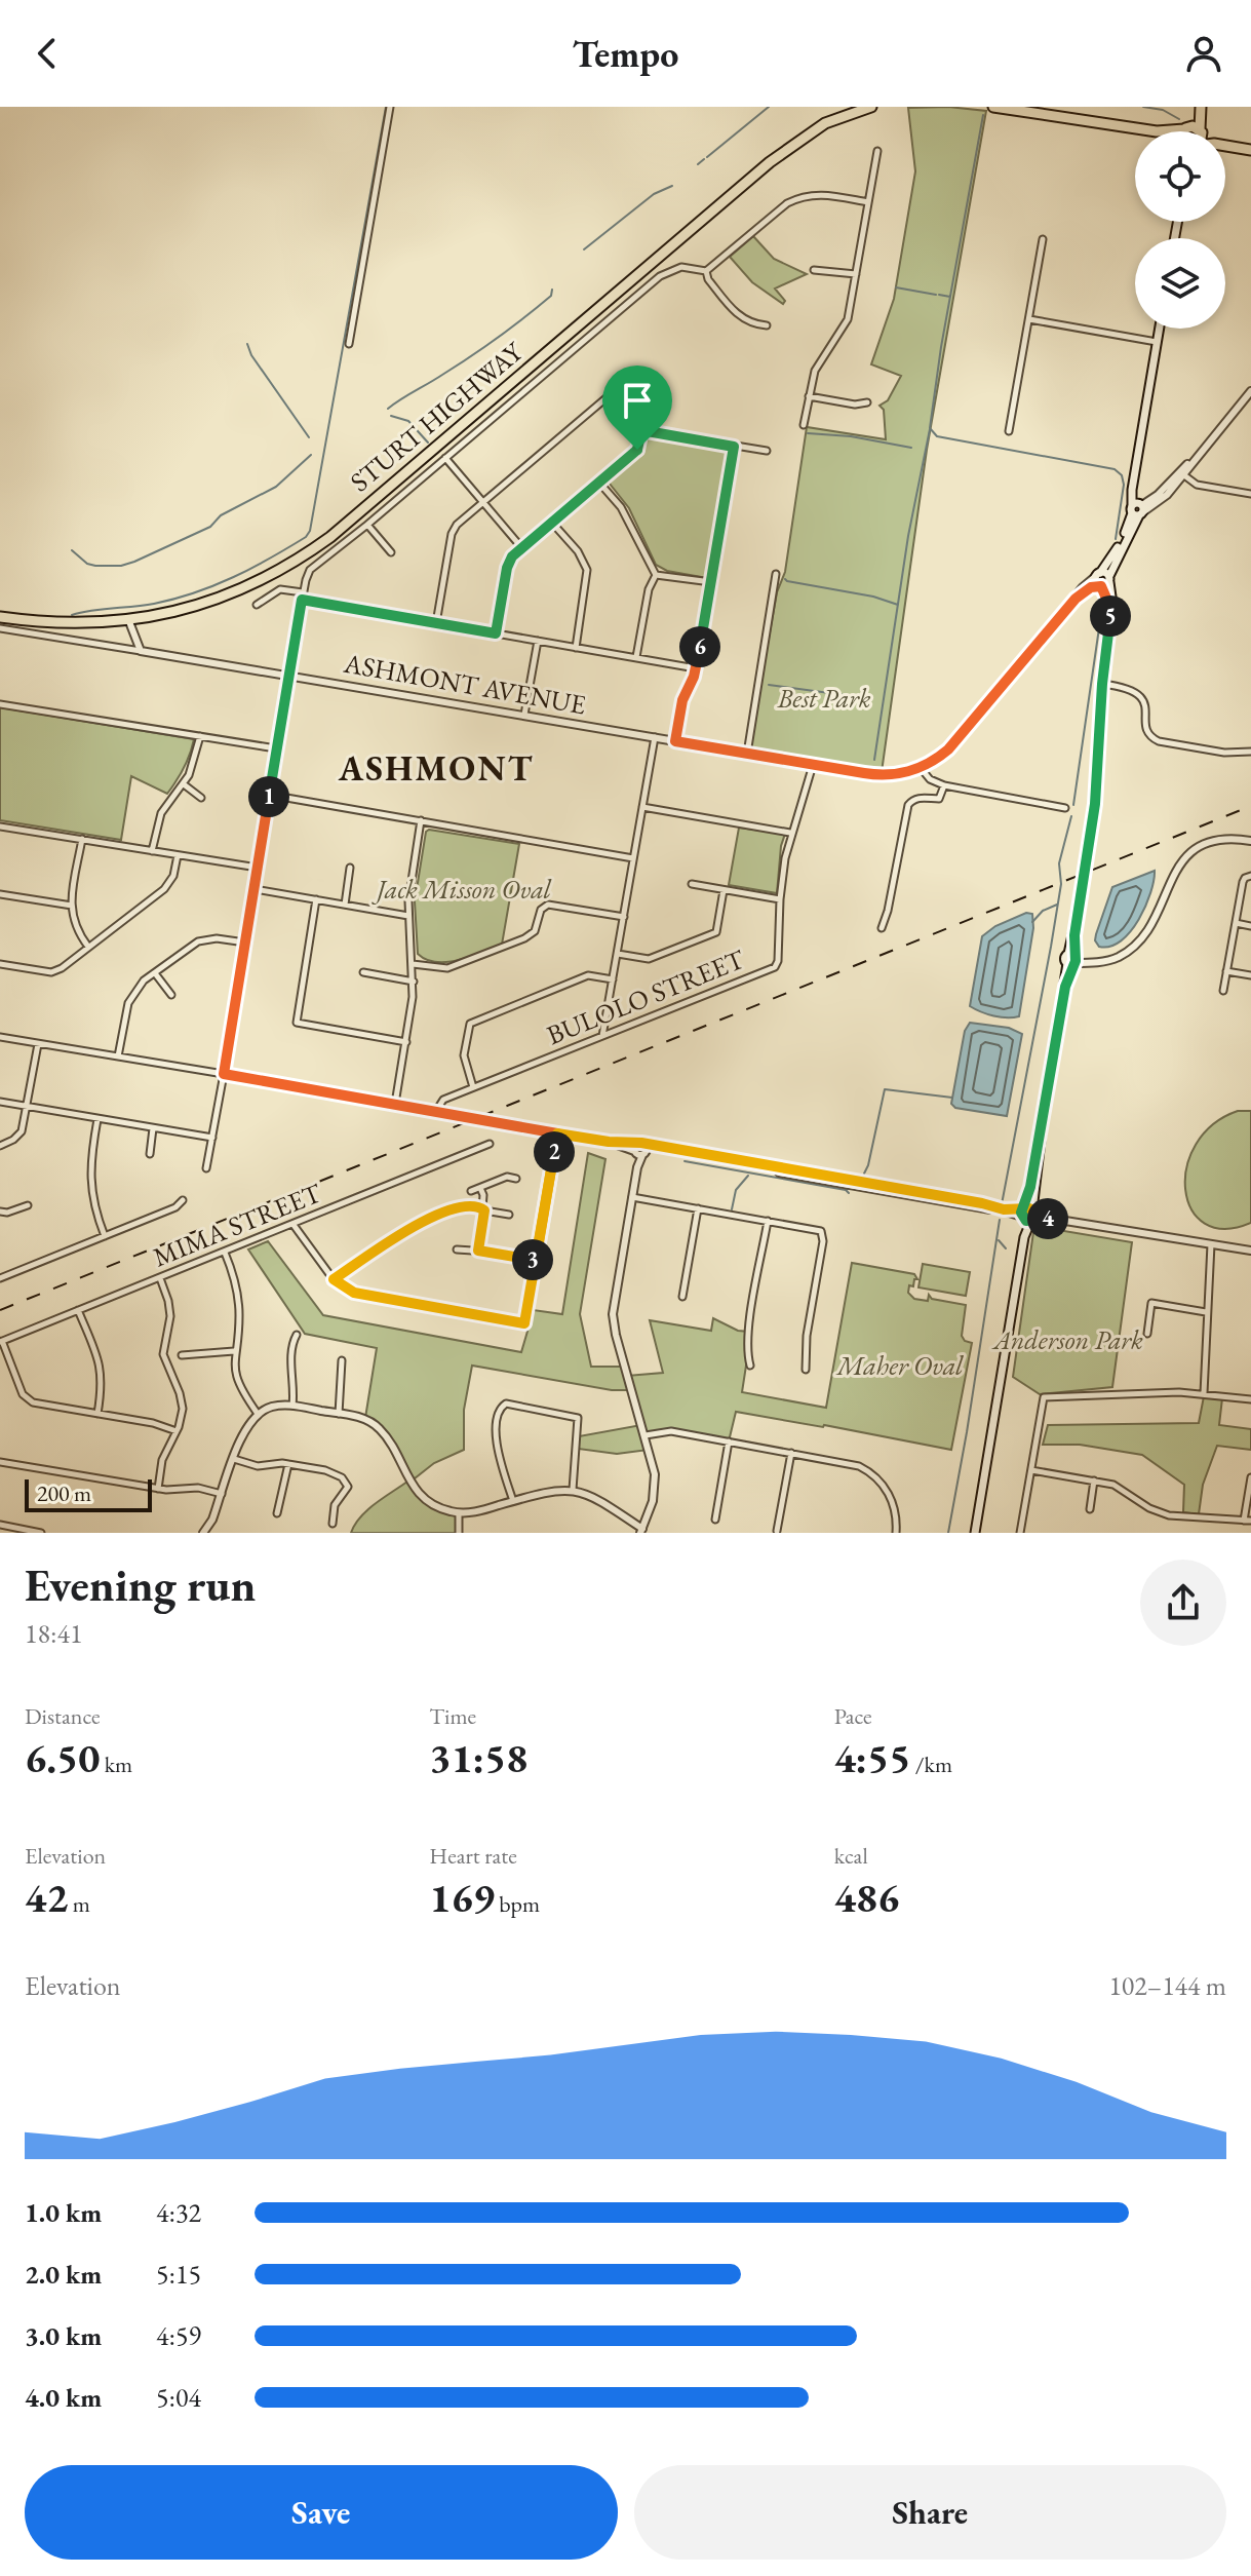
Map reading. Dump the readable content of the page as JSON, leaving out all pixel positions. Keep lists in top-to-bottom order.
{
  "streets": {
    "highway": ["STURT HIGHWAY"],
    "street": ["ASHMONT AVENUE", "BULOLO STREET", "MIMA STREET"]
  },
  "crossings": [
    ["ASHMONT AVENUE", "BULOLO STREET"]
  ],
  "districts": ["ASHMONT"],
  "parks": [
    "Best Park",
    "Jack Misson Oval",
    "Anderson Park",
    "Maher Oval"
  ],
  "scale_bar": "200 m",
  "page": {
    "header": "Tempo",
    "pins": [
      "5",
      "6",
      "1",
      "2",
      "4",
      "3"
    ],
    "scale": "200 m",
    "heading": ["Evening run", "18:41"],
    "stats": [
      ["Distance", "6.50 km"],
      ["Time", "31:58"],
      ["Pace", "4:55 /km"],
      ["Elevation", "42 m"],
      ["Heart rate", "169 bpm"],
      ["kcal", "486"]
    ],
    "chart": ["Elevation", "102–144 m"],
    "list": [
      {
        "name": "1.0 km",
        "note": "4:32"
      },
      {
        "name": "2.0 km",
        "note": "5:15"
      },
      {
        "name": "3.0 km",
        "note": "4:59"
      },
      {
        "name": "4.0 km",
        "note": "5:04"
      }
    ],
    "buttons": ["Save", "Share"]
  }
}
